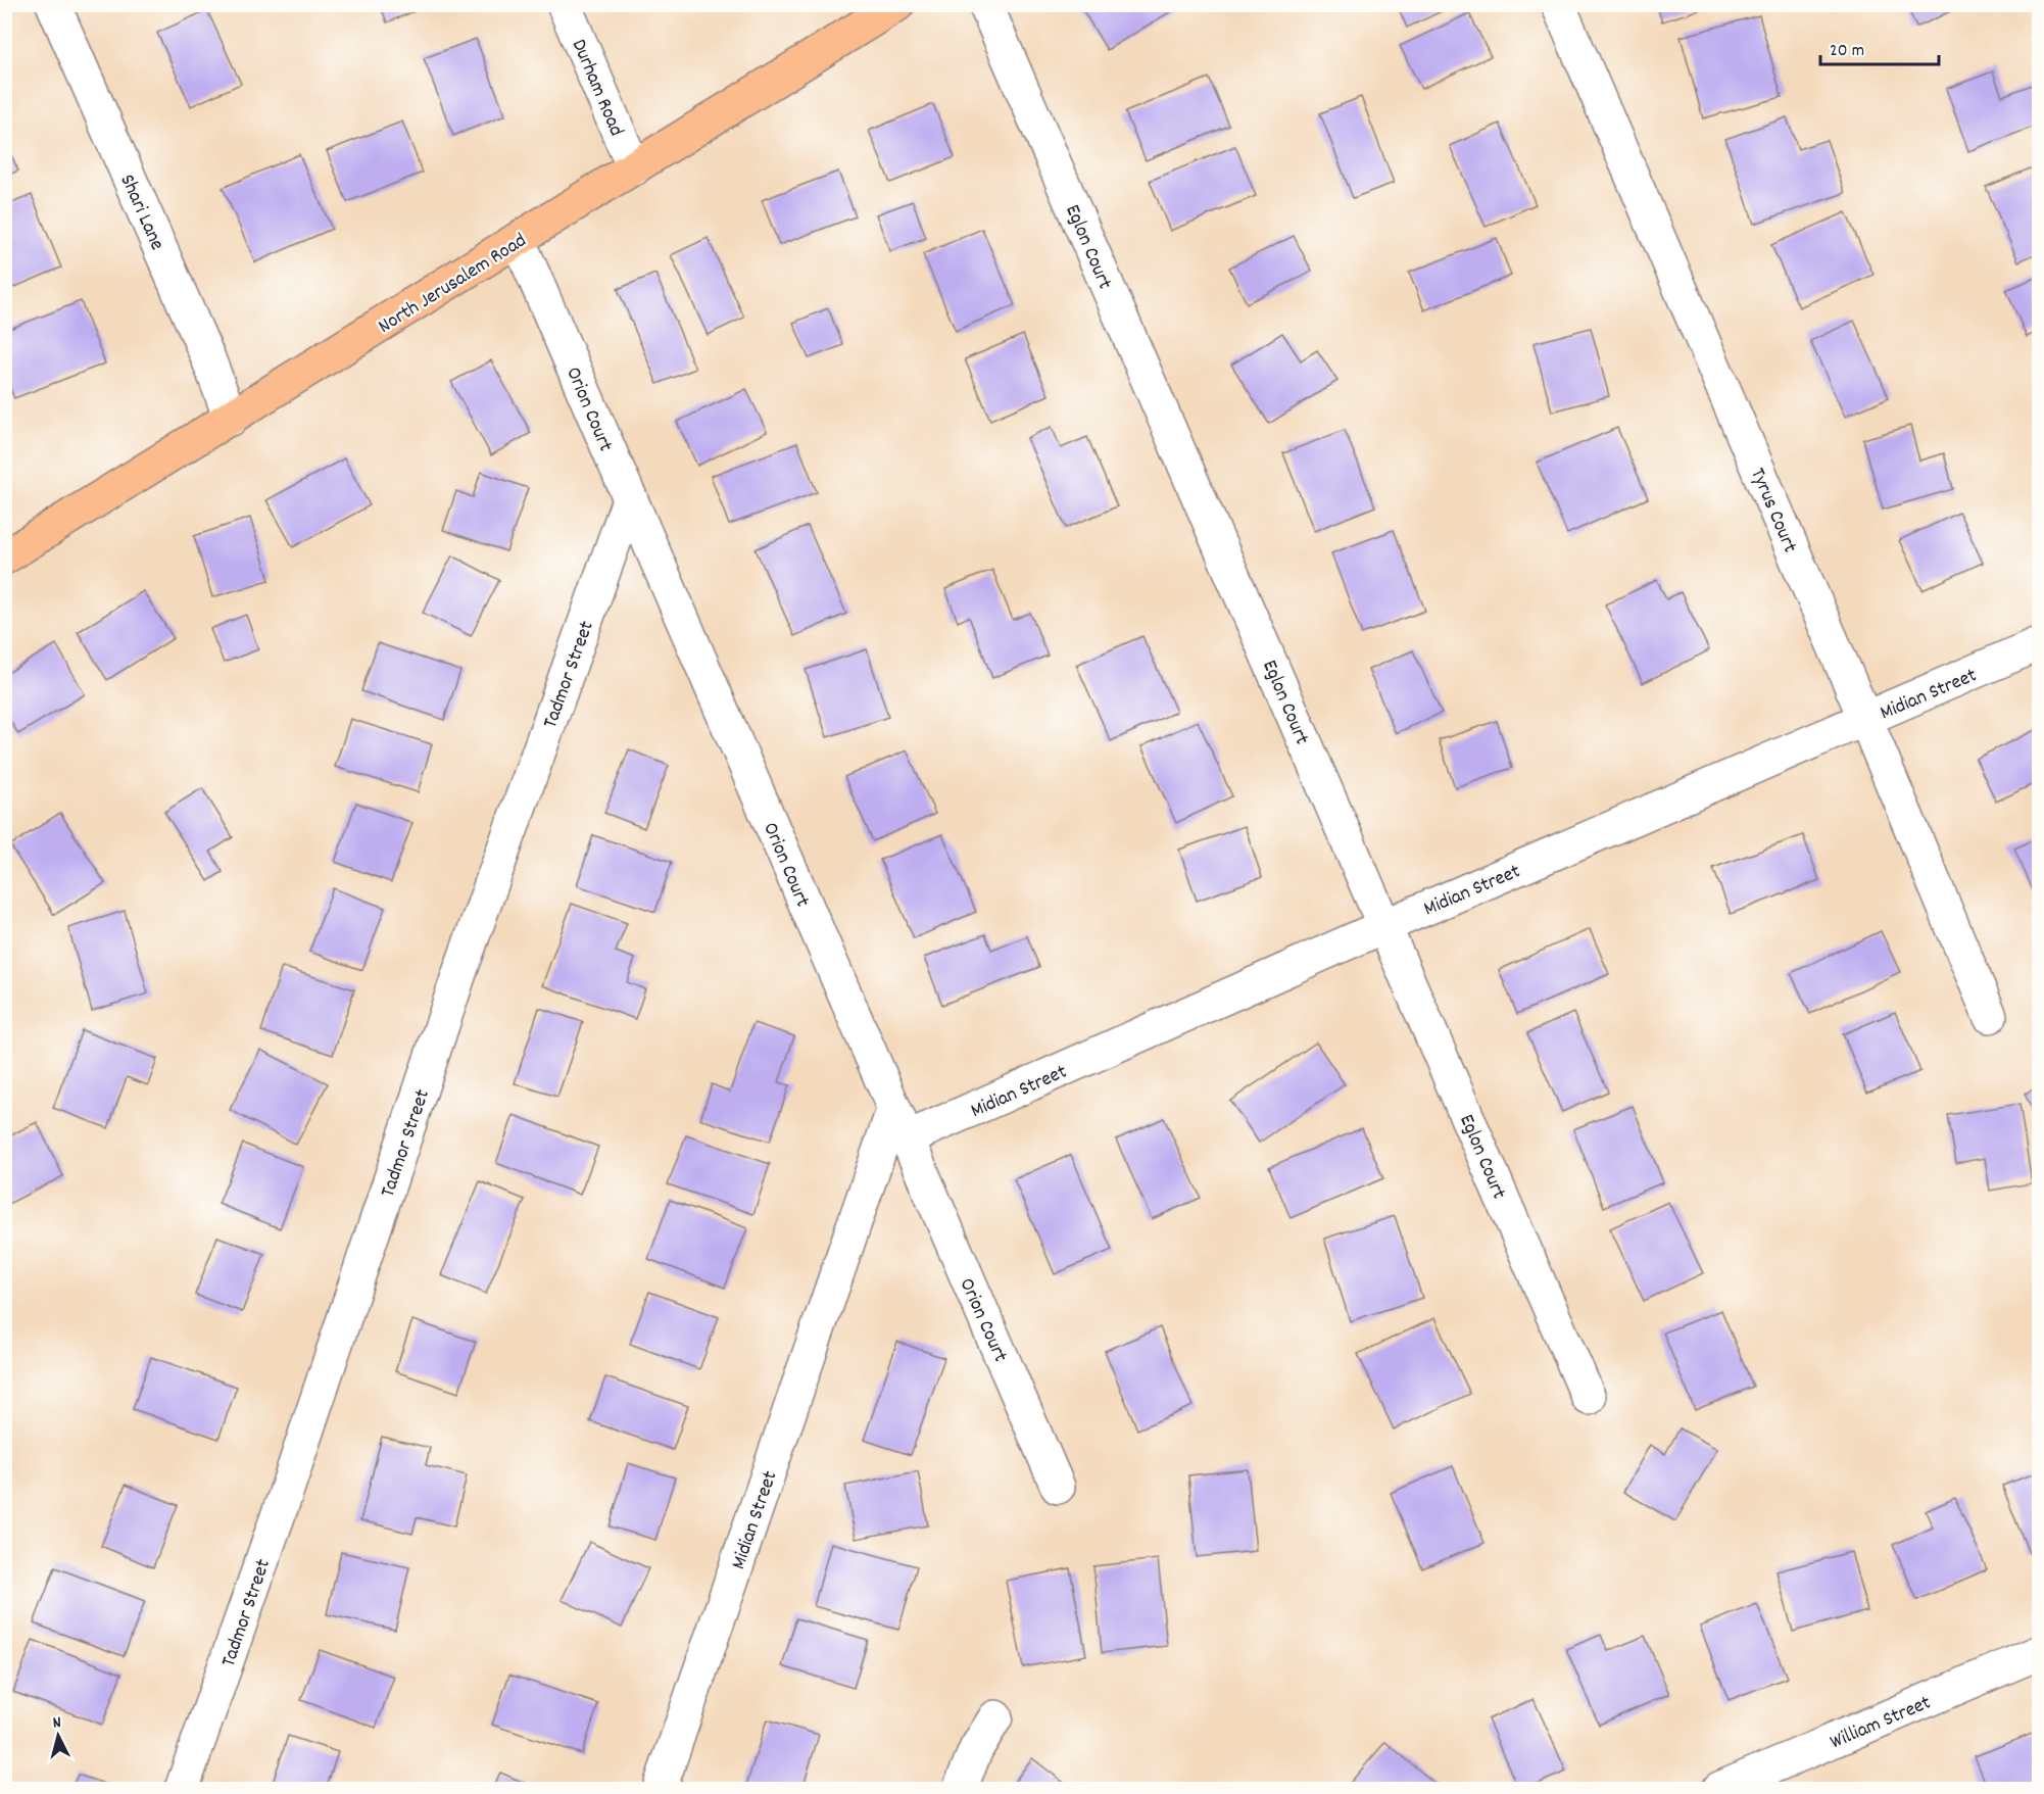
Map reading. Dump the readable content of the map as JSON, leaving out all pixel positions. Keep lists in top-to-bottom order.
{
  "streets": {
    "main road": ["North Jerusalem Road"],
    "street": [
      "Durham Road",
      "Shari Lane",
      "Eglon Court",
      "Orion Court",
      "Tyrus Court",
      "Tadmor Street",
      "Midian Street",
      "William Street"
    ]
  },
  "crossings": [
    ["Durham Road", "North Jerusalem Road"],
    ["Shari Lane", "North Jerusalem Road"],
    ["Eglon Court", "Midian Street"],
    ["North Jerusalem Road", "Orion Court"],
    ["Orion Court", "Tadmor Street"],
    ["Orion Court", "Midian Street"],
    ["Tyrus Court", "Midian Street"]
  ],
  "scale_bar": "20 m",
  "north": "top"
}
